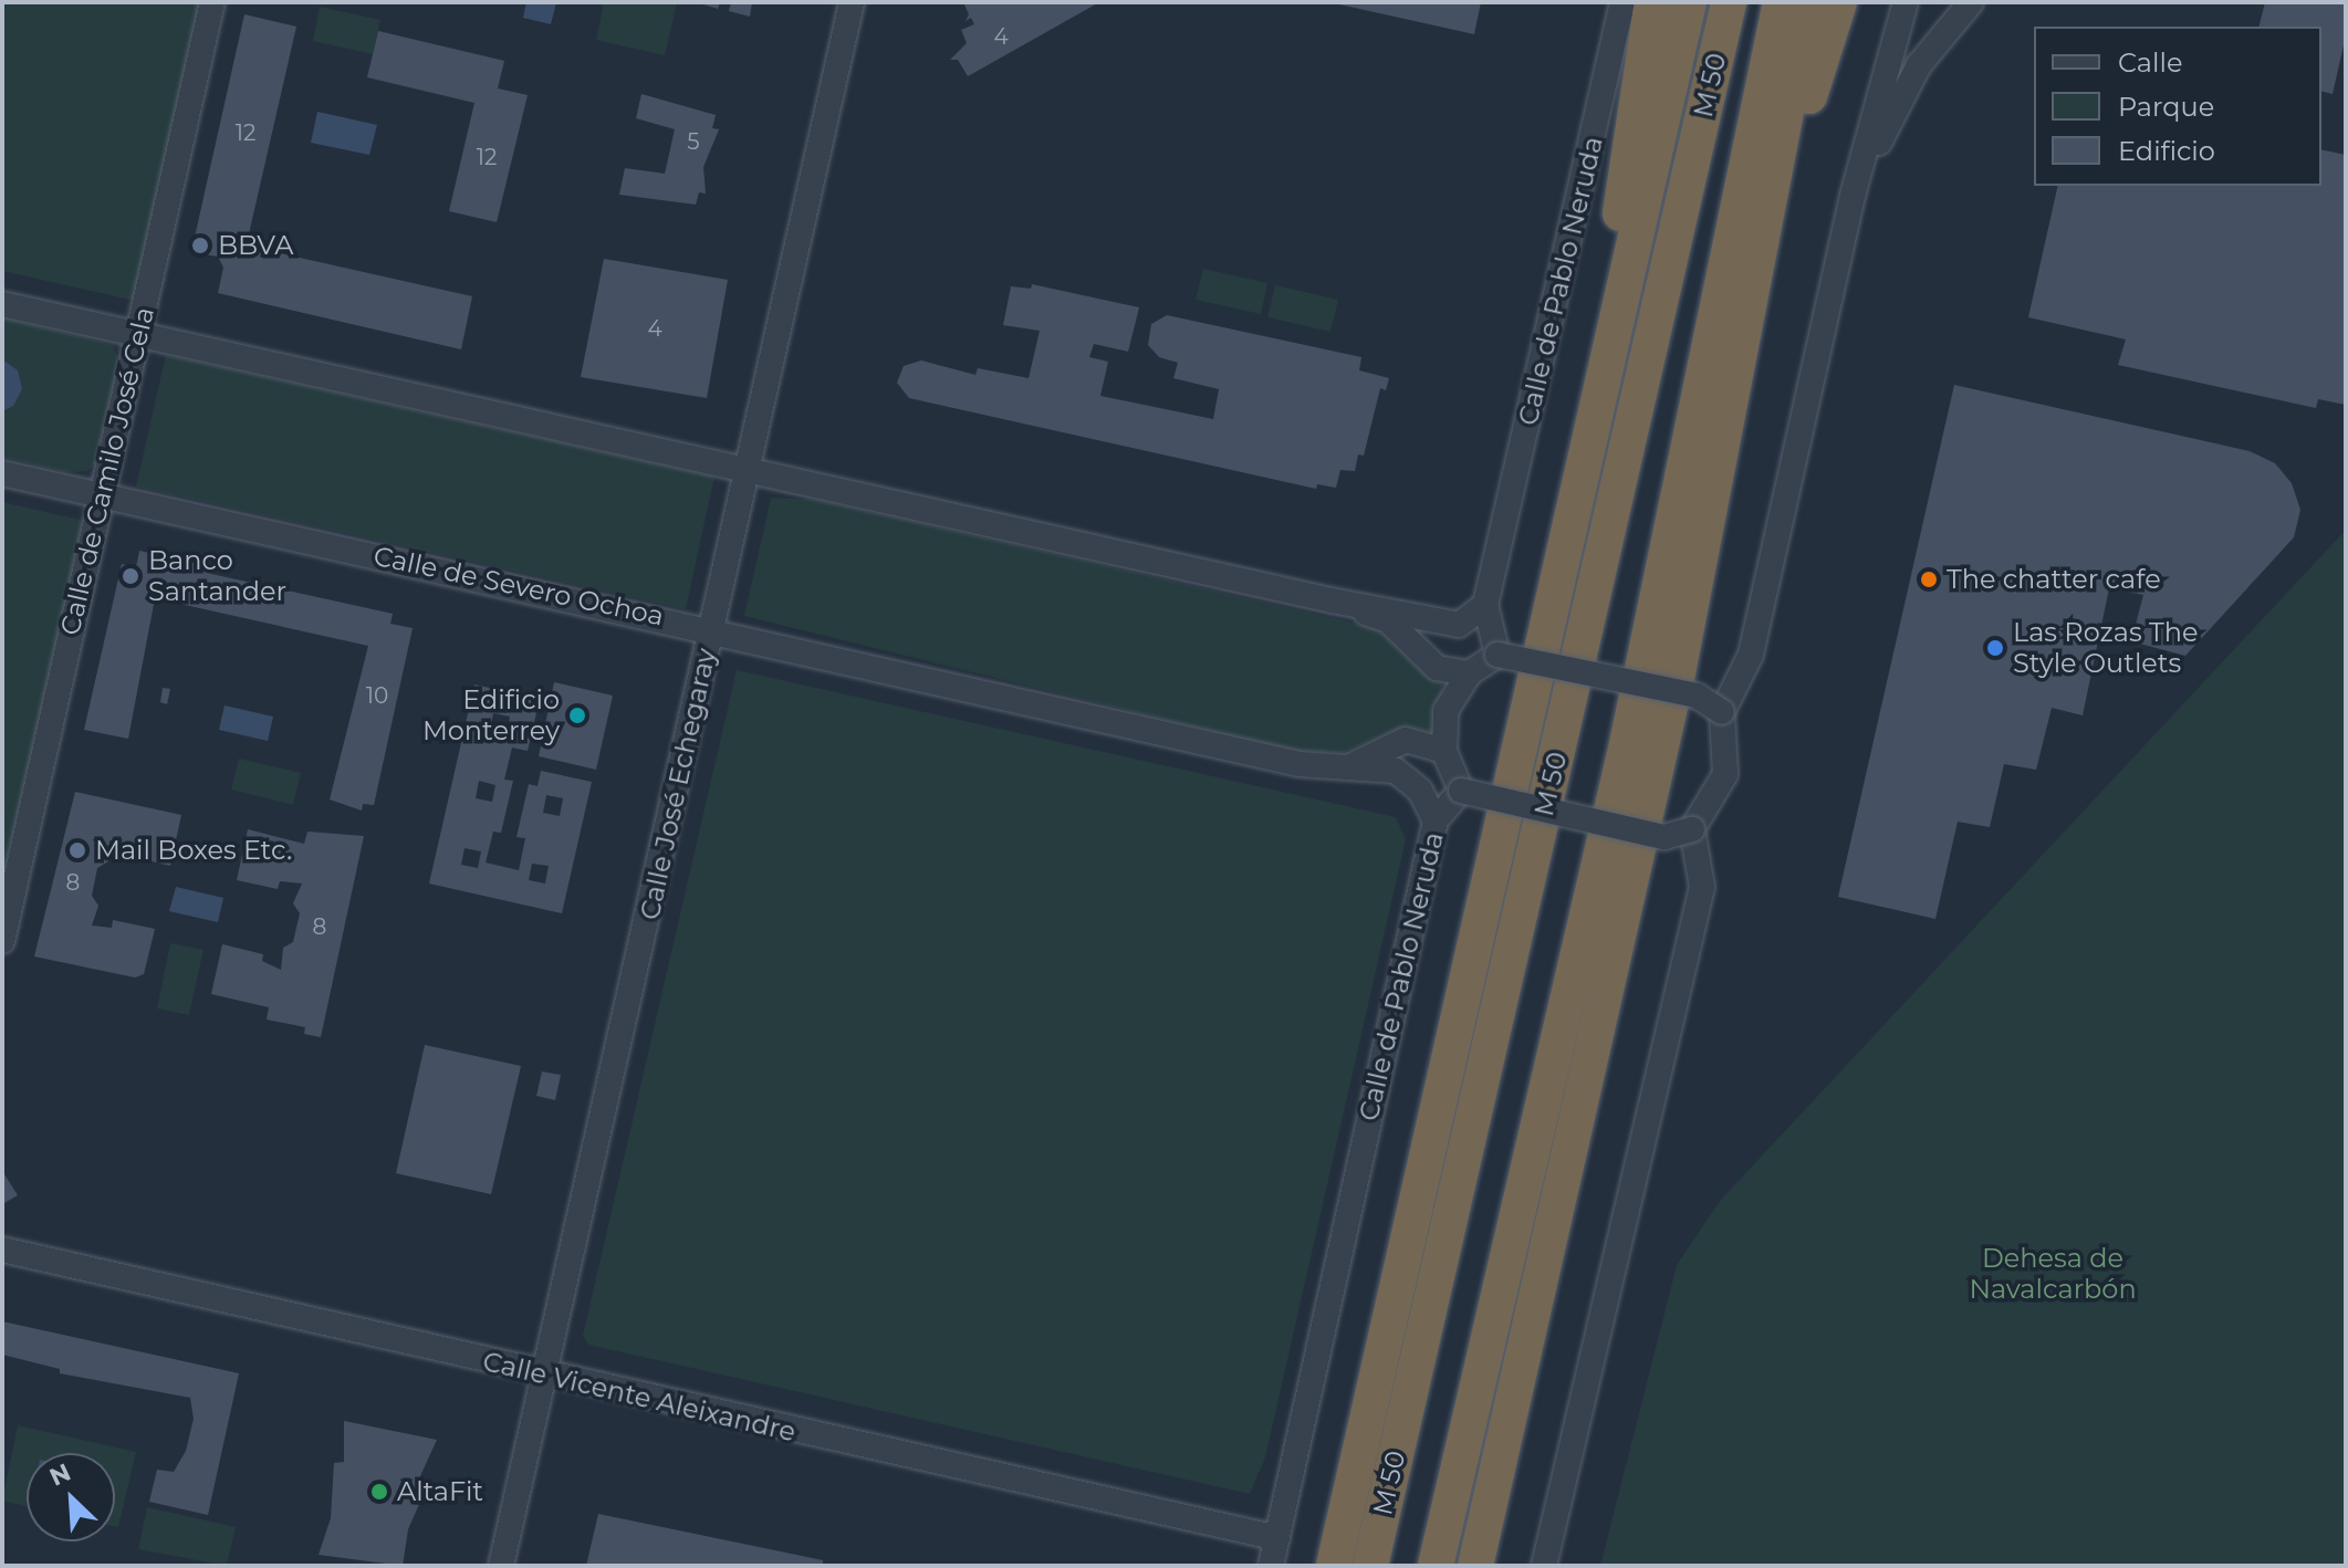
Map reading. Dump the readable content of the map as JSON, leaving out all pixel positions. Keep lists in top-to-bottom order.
{
  "streets": {
    "highway": ["M 50"],
    "street": [
      "Calle de Pablo Neruda",
      "Calle de Camilo José Cela",
      "Calle de Severo Ochoa",
      "Calle José Echegaray",
      "Calle Vicente Aleixandre"
    ]
  },
  "crossings": [
    ["Calle de Pablo Neruda", "Calle de Severo Ochoa"],
    ["Calle de Pablo Neruda", "Calle Vicente Aleixandre"],
    ["Calle de Camilo José Cela", "Calle de Severo Ochoa"],
    ["Calle de Severo Ochoa", "Calle José Echegaray"],
    ["Calle José Echegaray", "Calle Vicente Aleixandre"]
  ],
  "parks": ["Dehesa de Navalcarbón"],
  "places": [
    "BBVA",
    "Banco Santander",
    "The chatter cafe",
    "Las Rozas The Style Outlets",
    "Edificio Monterrey",
    "Mail Boxes Etc.",
    "AltaFit"
  ],
  "house_numbers": [
    "4",
    "12",
    "5",
    "12",
    "4",
    "10",
    "8",
    "8"
  ],
  "legend": ["Calle", "Parque", "Edificio"],
  "north": "top left"
}
